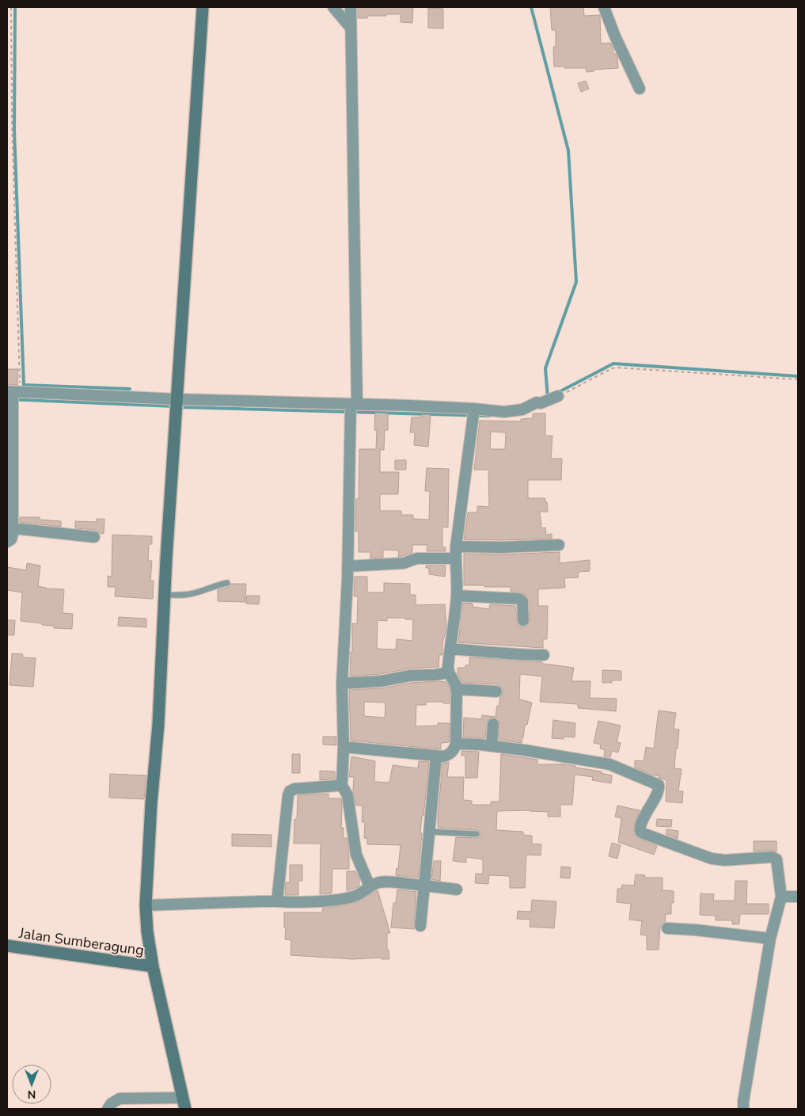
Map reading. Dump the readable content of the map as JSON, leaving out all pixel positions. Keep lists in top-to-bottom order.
{
  "streets": {
    "street": ["Jalan Sumberagung"]
  },
  "north": "bottom"
}
